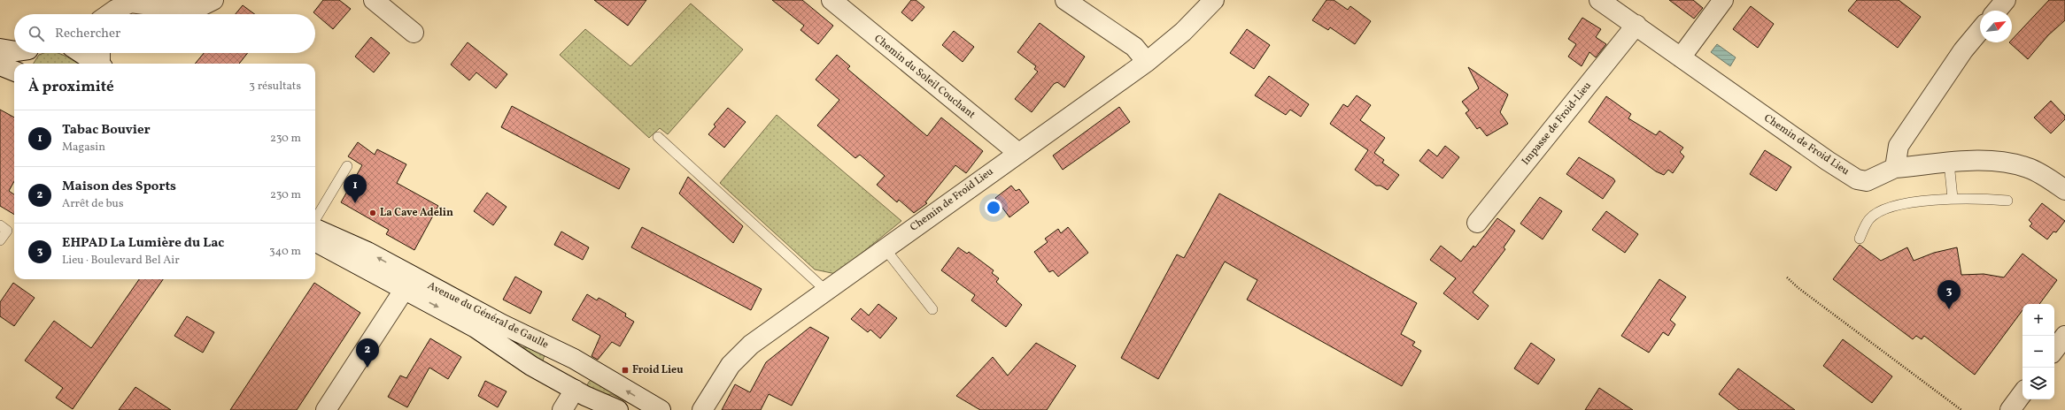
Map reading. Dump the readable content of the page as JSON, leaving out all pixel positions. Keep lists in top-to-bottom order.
{
  "streets": {
    "street": [
      "Chemin du Soleil Couchant",
      "Impasse de Froid-Lieu",
      "Chemin de Froid Lieu",
      "Avenue du Général de Gaulle"
    ]
  },
  "crossings": [
    ["Chemin du Soleil Couchant", "Chemin de Froid Lieu"],
    ["Impasse de Froid-Lieu", "Chemin de Froid Lieu"]
  ],
  "places": {
    "other": ["La Cave Adelin"],
    "transit": ["Froid Lieu"]
  },
  "north": "top right",
  "page": {
    "search": "Rechercher",
    "heading": ["À proximité", "3 résultats"],
    "list": [
      {
        "mark": "1",
        "name": "Tabac Bouvier",
        "note": "Magasin",
        "value": "230 m"
      },
      {
        "mark": "2",
        "name": "Maison des Sports",
        "note": "Arrêt de bus",
        "value": "230 m"
      },
      {
        "mark": "3",
        "name": "EHPAD La Lumière du Lac",
        "note": "Lieu · Boulevard Bel Air",
        "value": "340 m"
      }
    ],
    "pins": ["1", "3", "2"],
    "map_buttons": ["+", "−"]
  }
}
